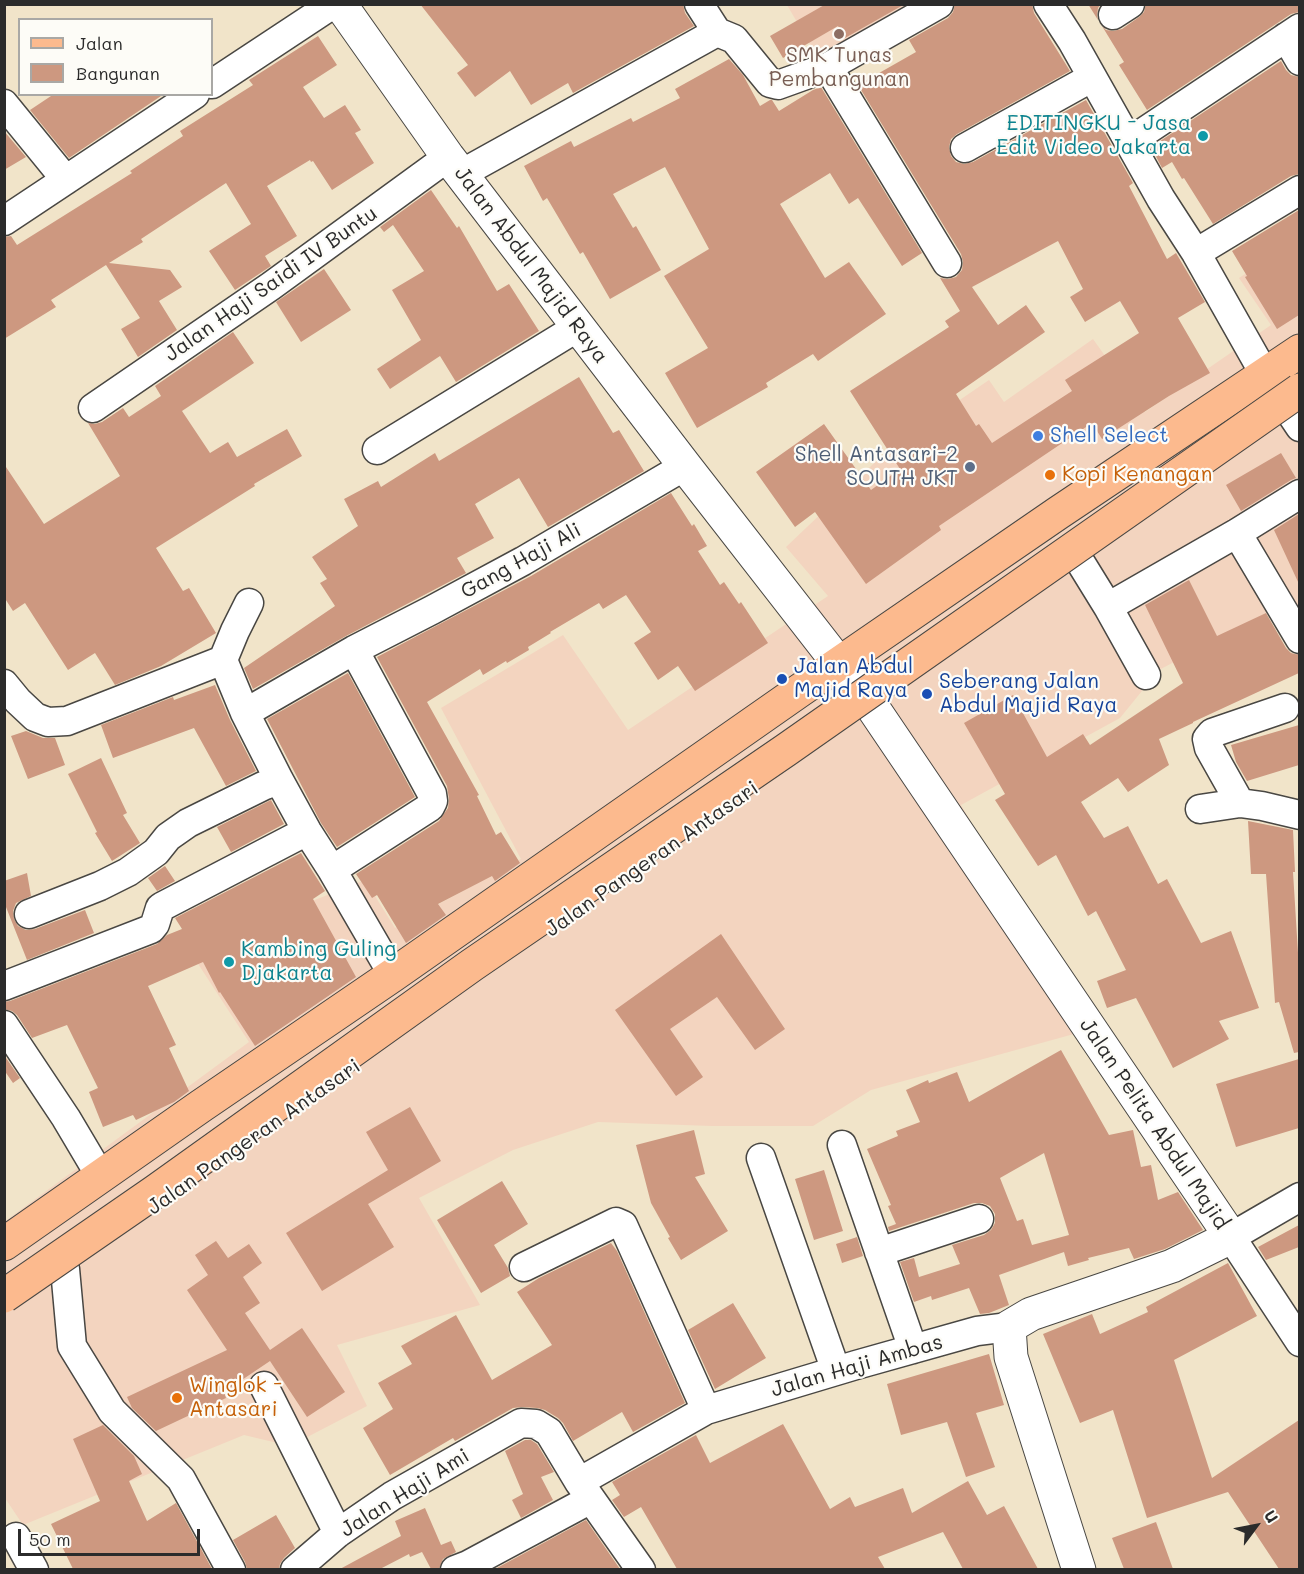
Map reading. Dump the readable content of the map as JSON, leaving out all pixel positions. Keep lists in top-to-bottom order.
{
  "streets": {
    "main road": ["Jalan Pangeran Antasari"],
    "street": [
      "Jalan Abdul Majid Raya",
      "Jalan Haji Saidi IV Buntu",
      "Gang Haji Ali",
      "Jalan Pelita Abdul Majid",
      "Jalan Haji Ambas",
      "Jalan Haji Ami"
    ]
  },
  "crossings": [
    ["Jalan Abdul Majid Raya", "Jalan Haji Saidi IV Buntu"],
    ["Jalan Abdul Majid Raya", "Gang Haji Ali"],
    ["Jalan Abdul Majid Raya", "Jalan Pelita Abdul Majid"],
    ["Jalan Pangeran Antasari", "Jalan Pelita Abdul Majid"],
    ["Jalan Pelita Abdul Majid", "Jalan Haji Ambas"],
    ["Jalan Haji Ambas", "Jalan Haji Ami"]
  ],
  "places": [
    "SMK Tunas Pembangunan",
    "EDITINGKU - Jasa Edit Video Jakarta",
    "Shell Select",
    "Shell Antasari-2 SOUTH JKT",
    "Kopi Kenangan",
    "Jalan Abdul Majid Raya",
    "Seberang Jalan Abdul Majid Raya",
    "Kambing Guling Djakarta",
    "Winglok - Antasari"
  ],
  "legend": ["Jalan", "Bangunan"],
  "scale_bar": "50 m",
  "north": "top right"
}
